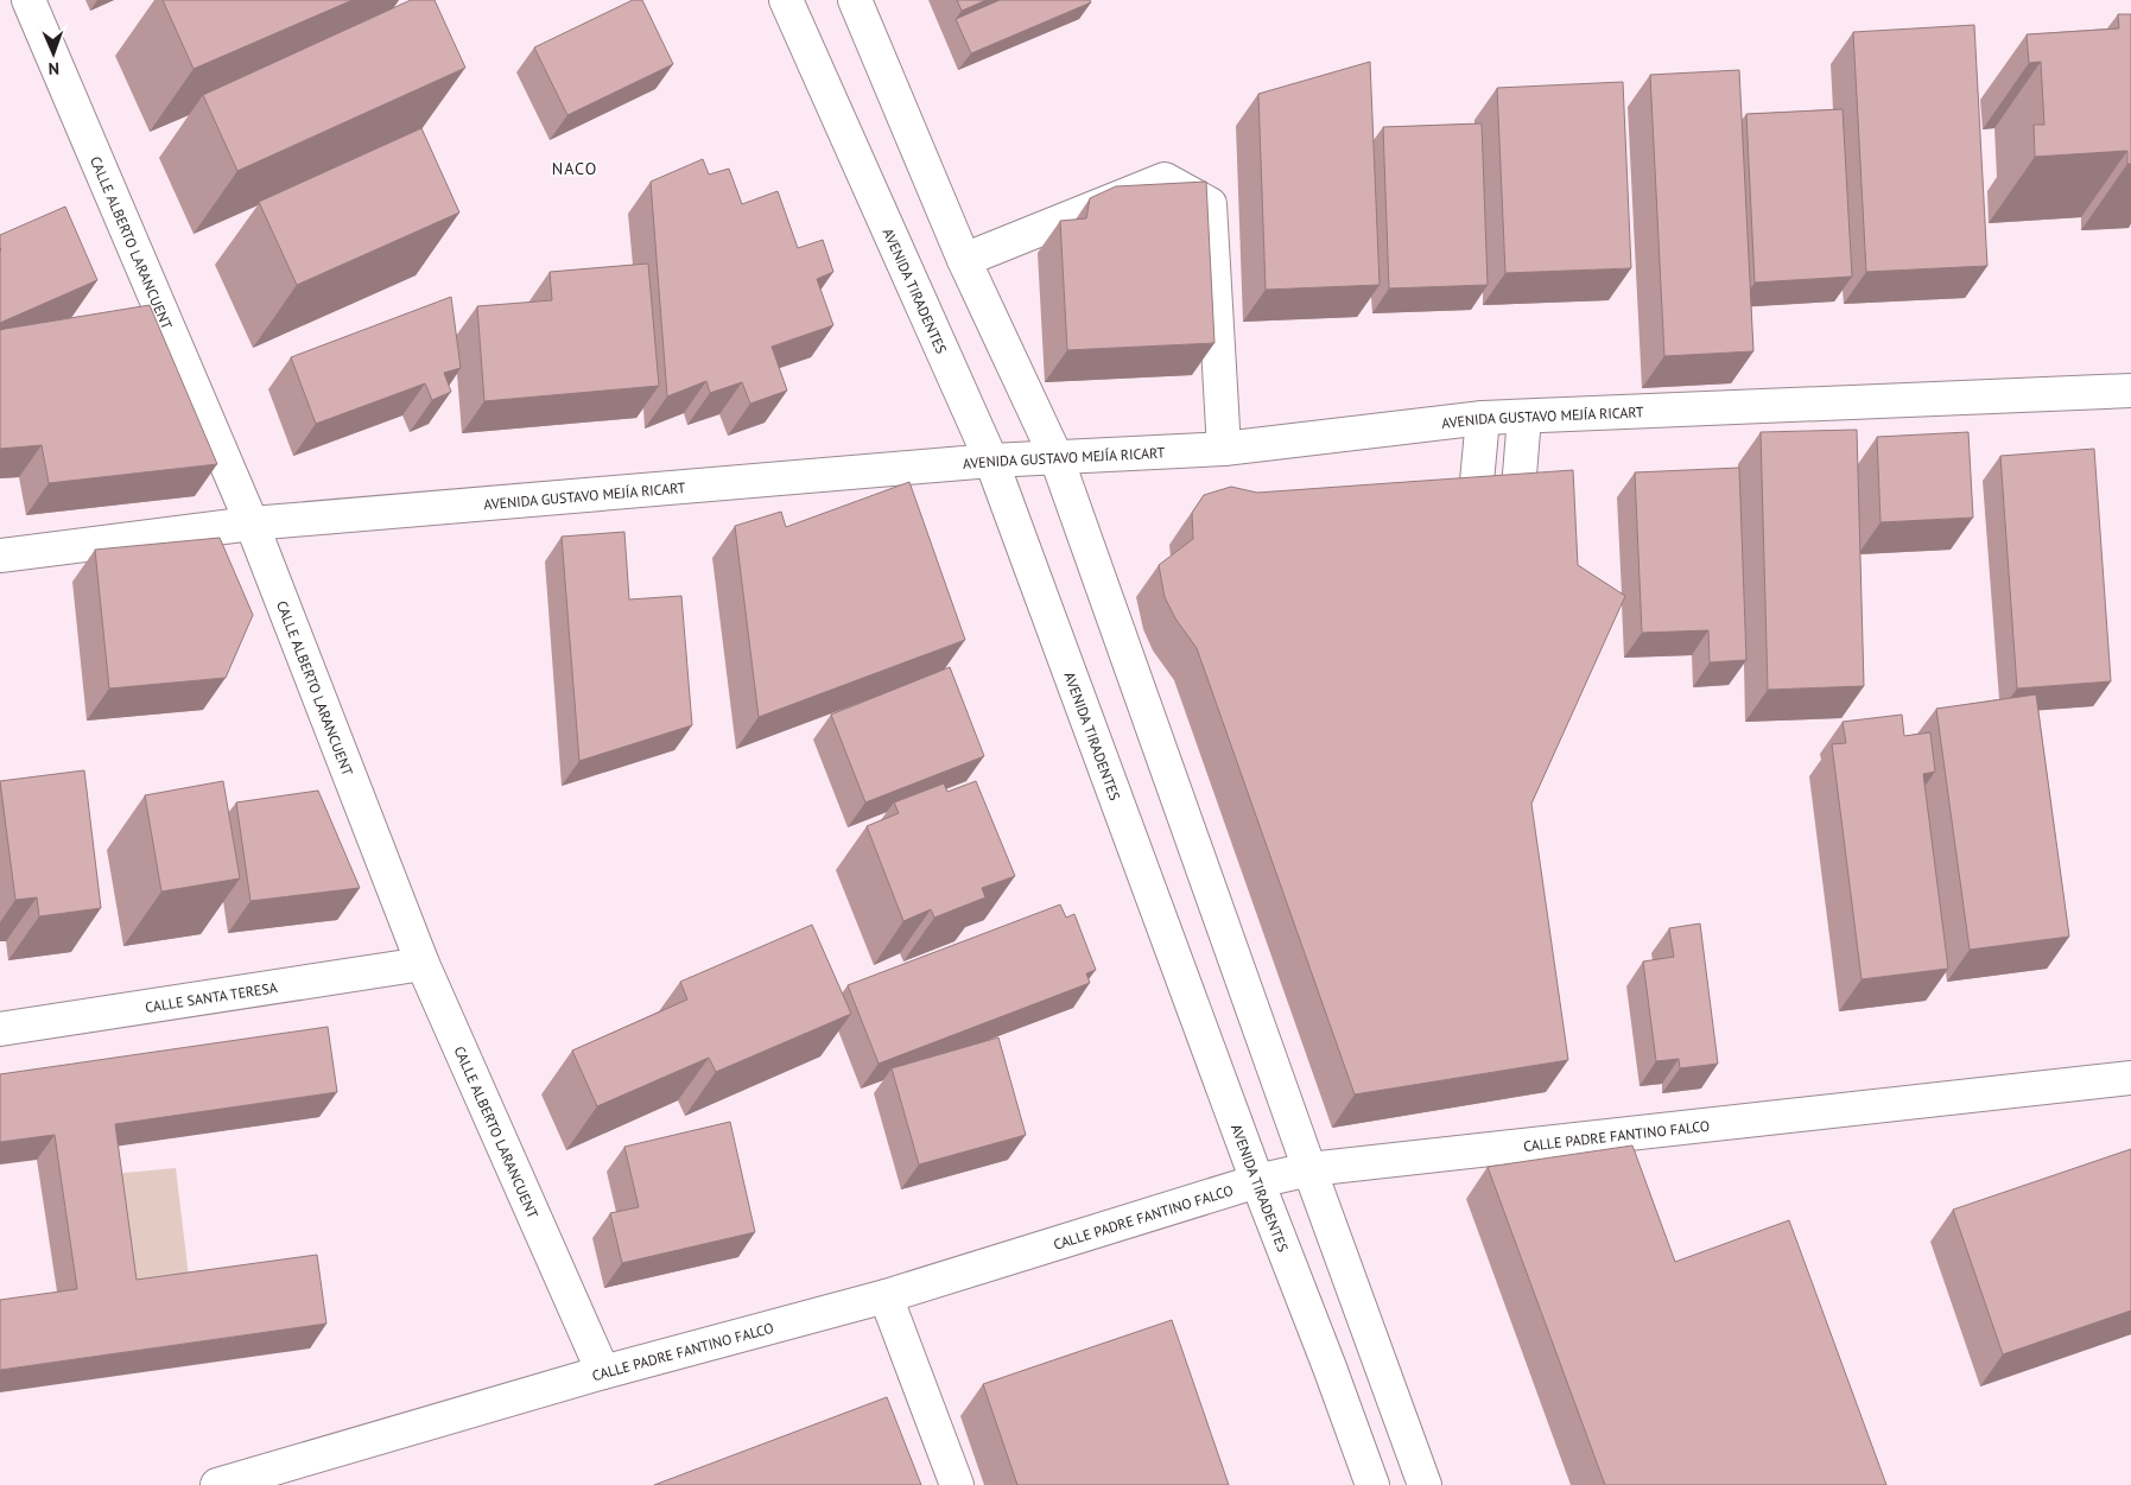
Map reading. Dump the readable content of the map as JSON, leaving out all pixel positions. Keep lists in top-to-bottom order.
{
  "streets": {
    "street": [
      "CALLE ALBERTO LARANCUENT",
      "AVENIDA TIRADENTES",
      "AVENIDA GUSTAVO MEJÍA RICART",
      "CALLE SANTA TERESA",
      "CALLE PADRE FANTINO FALCO"
    ]
  },
  "crossings": [
    ["CALLE ALBERTO LARANCUENT", "AVENIDA GUSTAVO MEJÍA RICART"],
    ["CALLE ALBERTO LARANCUENT", "CALLE SANTA TERESA"],
    ["CALLE ALBERTO LARANCUENT", "CALLE PADRE FANTINO FALCO"],
    ["AVENIDA TIRADENTES", "AVENIDA GUSTAVO MEJÍA RICART"],
    ["AVENIDA TIRADENTES", "CALLE PADRE FANTINO FALCO"]
  ],
  "districts": ["NACO"],
  "north": "bottom"
}
